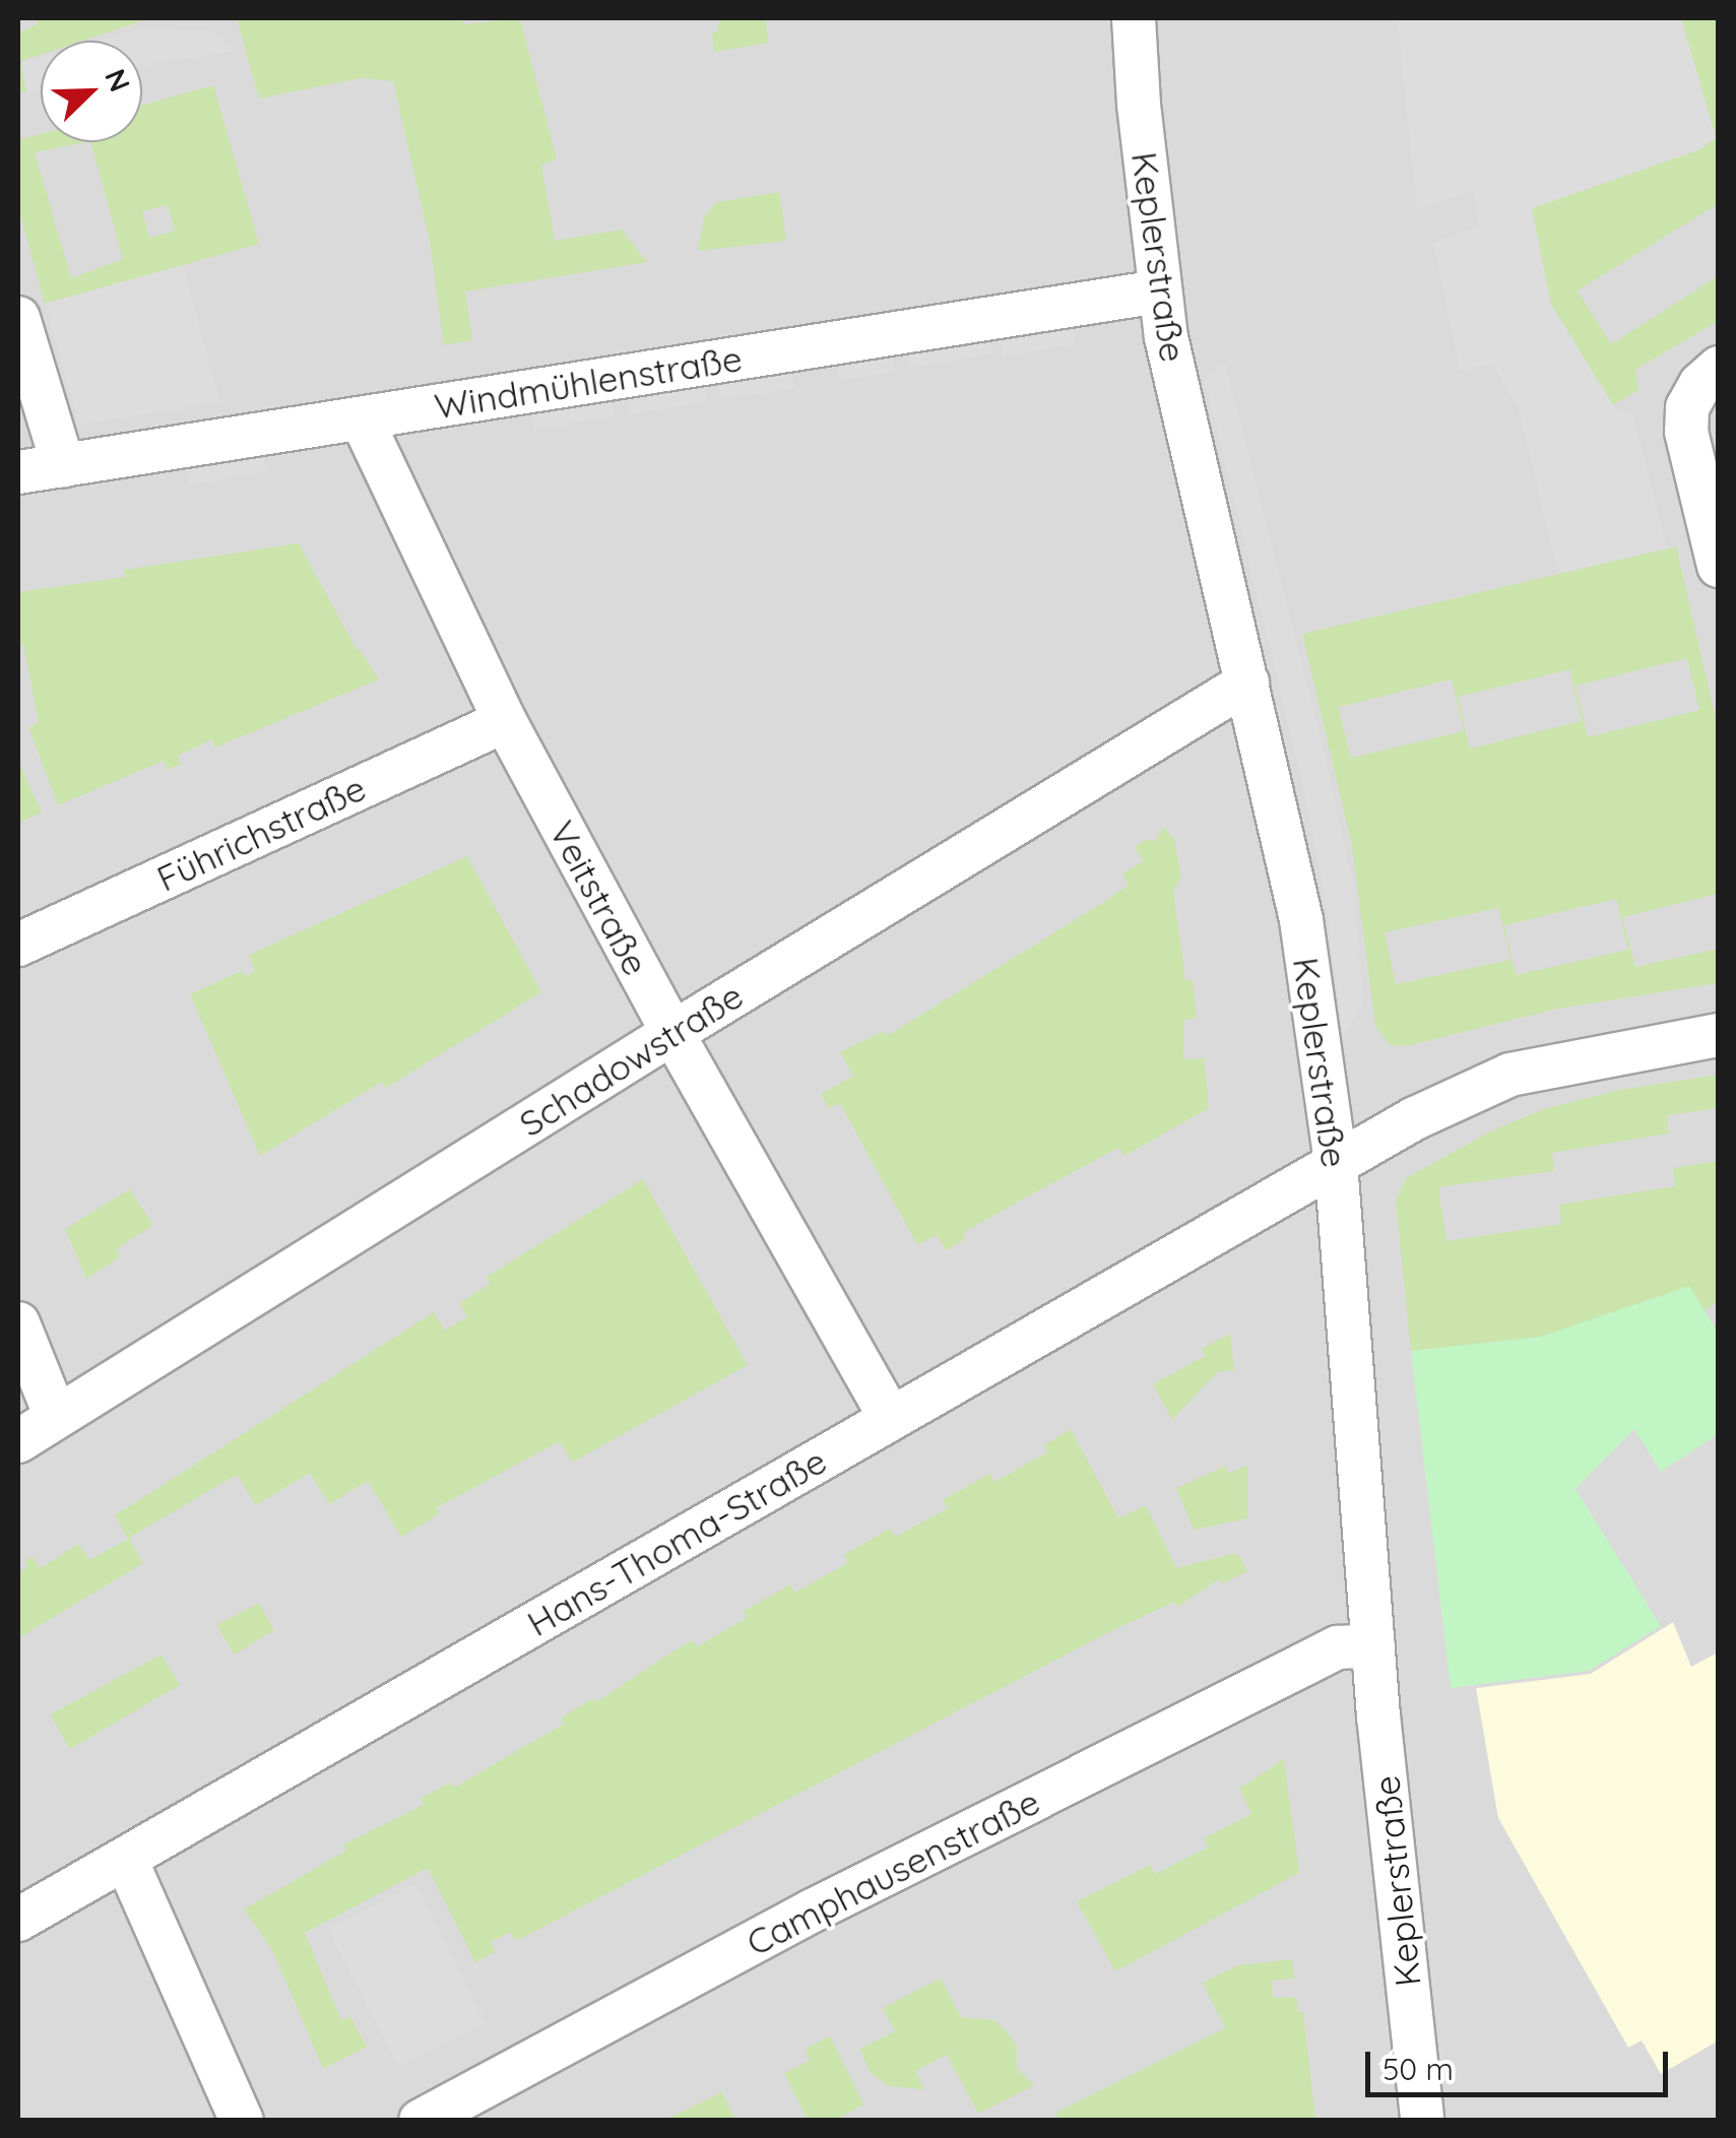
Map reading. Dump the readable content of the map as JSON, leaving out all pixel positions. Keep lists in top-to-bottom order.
{
  "streets": {
    "street": [
      "Keplerstraße",
      "Windmühlenstraße",
      "Führichstraße",
      "Veitstraße",
      "Schadowstraße",
      "Hans-Thoma-Straße",
      "Camphausenstraße"
    ]
  },
  "crossings": [
    ["Keplerstraße", "Windmühlenstraße"],
    ["Keplerstraße", "Schadowstraße"],
    ["Keplerstraße", "Hans-Thoma-Straße"],
    ["Keplerstraße", "Camphausenstraße"],
    ["Windmühlenstraße", "Veitstraße"],
    ["Führichstraße", "Veitstraße"],
    ["Veitstraße", "Schadowstraße"],
    ["Veitstraße", "Hans-Thoma-Straße"]
  ],
  "scale_bar": "50 m",
  "north": "top right"
}
